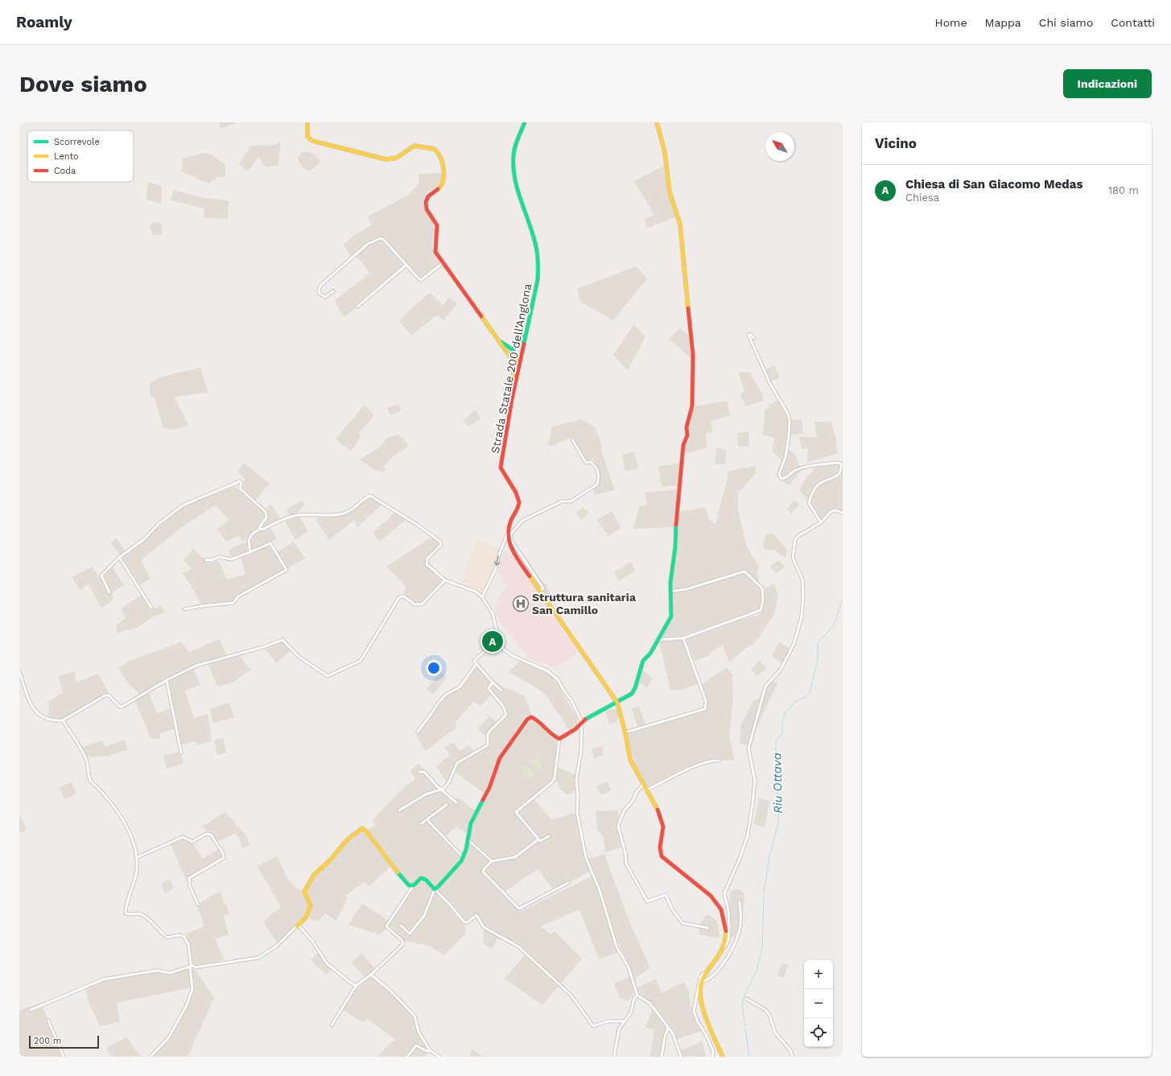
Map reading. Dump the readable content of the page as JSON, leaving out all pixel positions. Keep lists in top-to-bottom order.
{
  "streets": {
    "street": ["Strada Statale 200 dell'Anglona"]
  },
  "water": ["Riu Ottava"],
  "places": {
    "hospital": ["Struttura sanitaria San Camillo"]
  },
  "legend": ["Scorrevole", "Lento", "Coda"],
  "scale_bar": "200 m",
  "north": "top left",
  "page": {
    "header": "Roamly",
    "nav": [
      "Home",
      "Mappa",
      "Chi siamo",
      "Contatti"
    ],
    "buttons": "Indicazioni",
    "title": "Dove siamo",
    "heading": "Vicino",
    "list": [
      {
        "mark": "A",
        "name": "Chiesa di San Giacomo Medas",
        "note": "Chiesa",
        "value": "180 m"
      }
    ],
    "pins": "A",
    "map_buttons": ["+", "−"],
    "scale": "200 m"
  }
}
